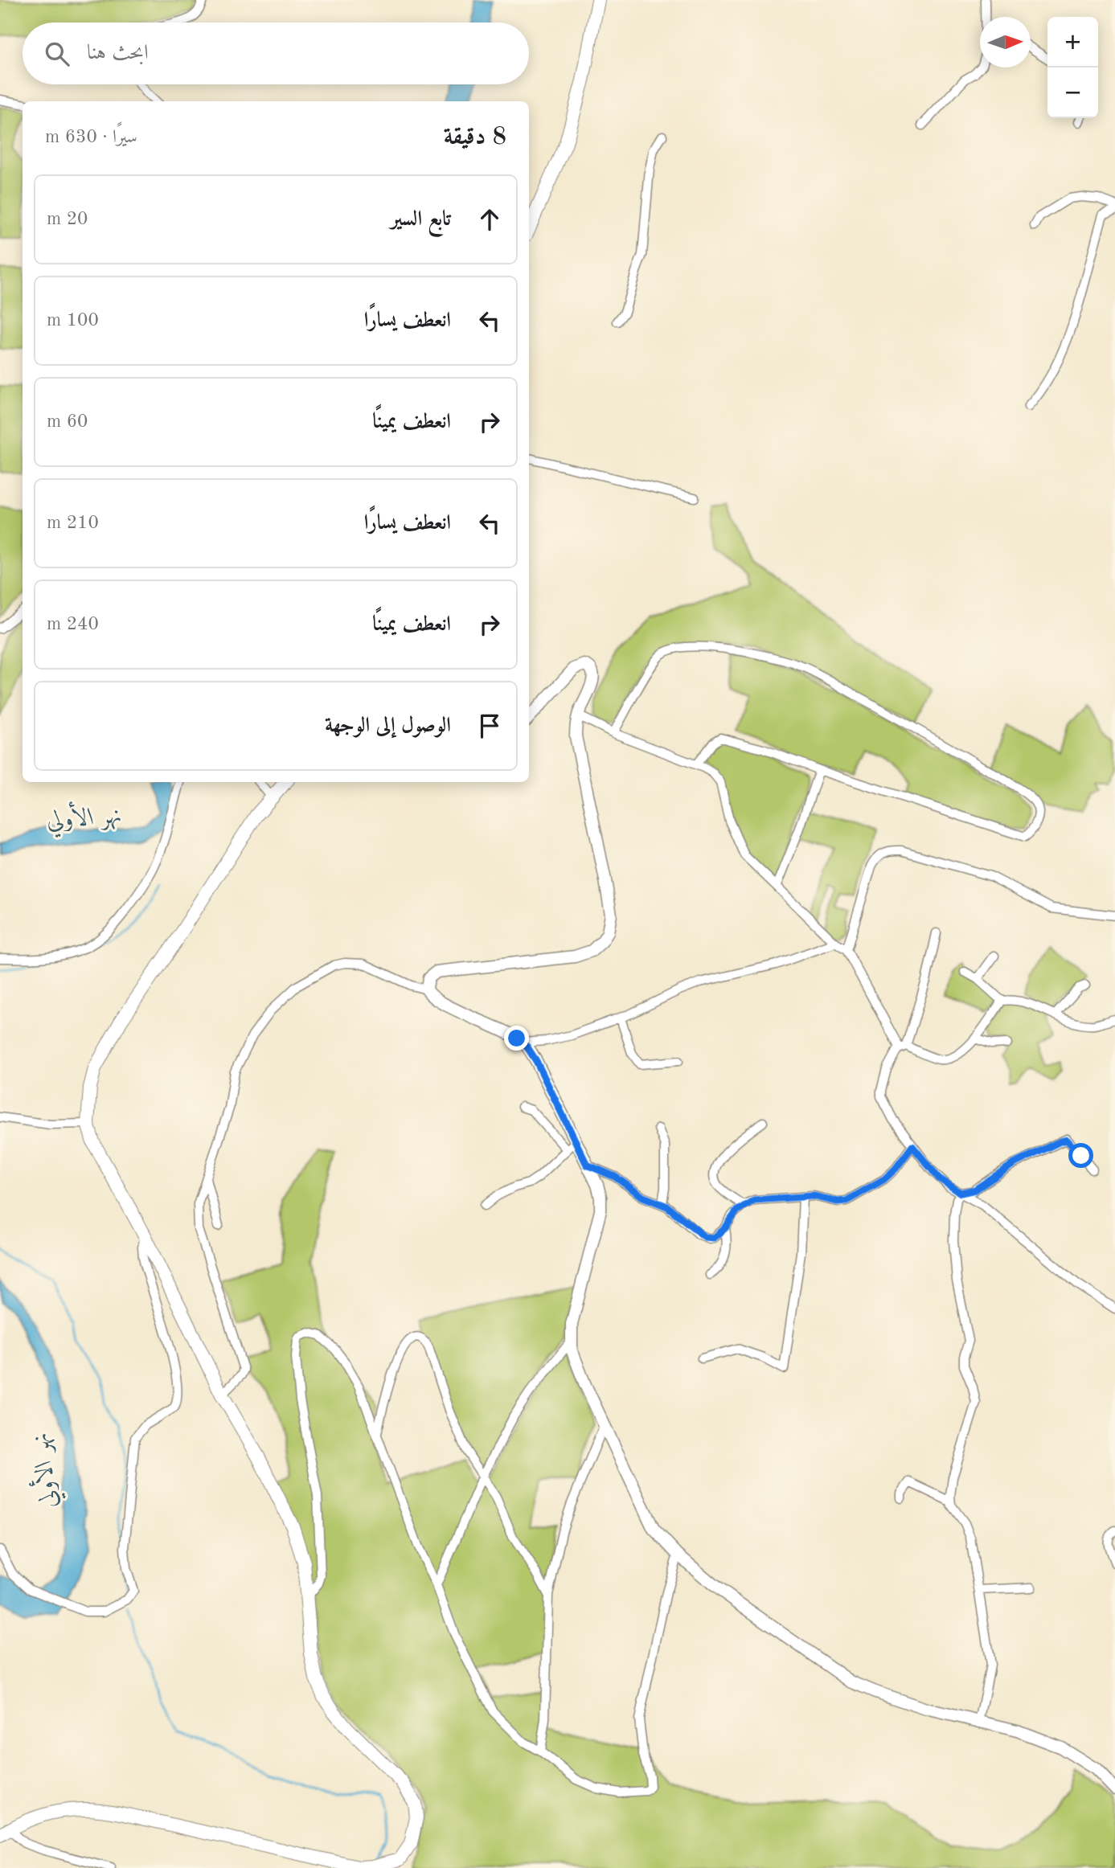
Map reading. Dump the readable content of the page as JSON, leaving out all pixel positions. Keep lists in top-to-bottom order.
{
  "water": ["نهر الأولي"],
  "north": "right",
  "page": {
    "map_buttons": ["+", "−"],
    "search": "ابحث هنا",
    "heading": ["8 دقيقة", "سيرًا · 630 m"],
    "list": [
      ["تابع السير", "20 m"],
      ["انعطف يسارًا", "100 m"],
      ["انعطف يمينًا", "60 m"],
      ["انعطف يسارًا", "210 m"],
      ["انعطف يمينًا", "240 m"],
      "الوصول إلى الوجهة"
    ]
  }
}
